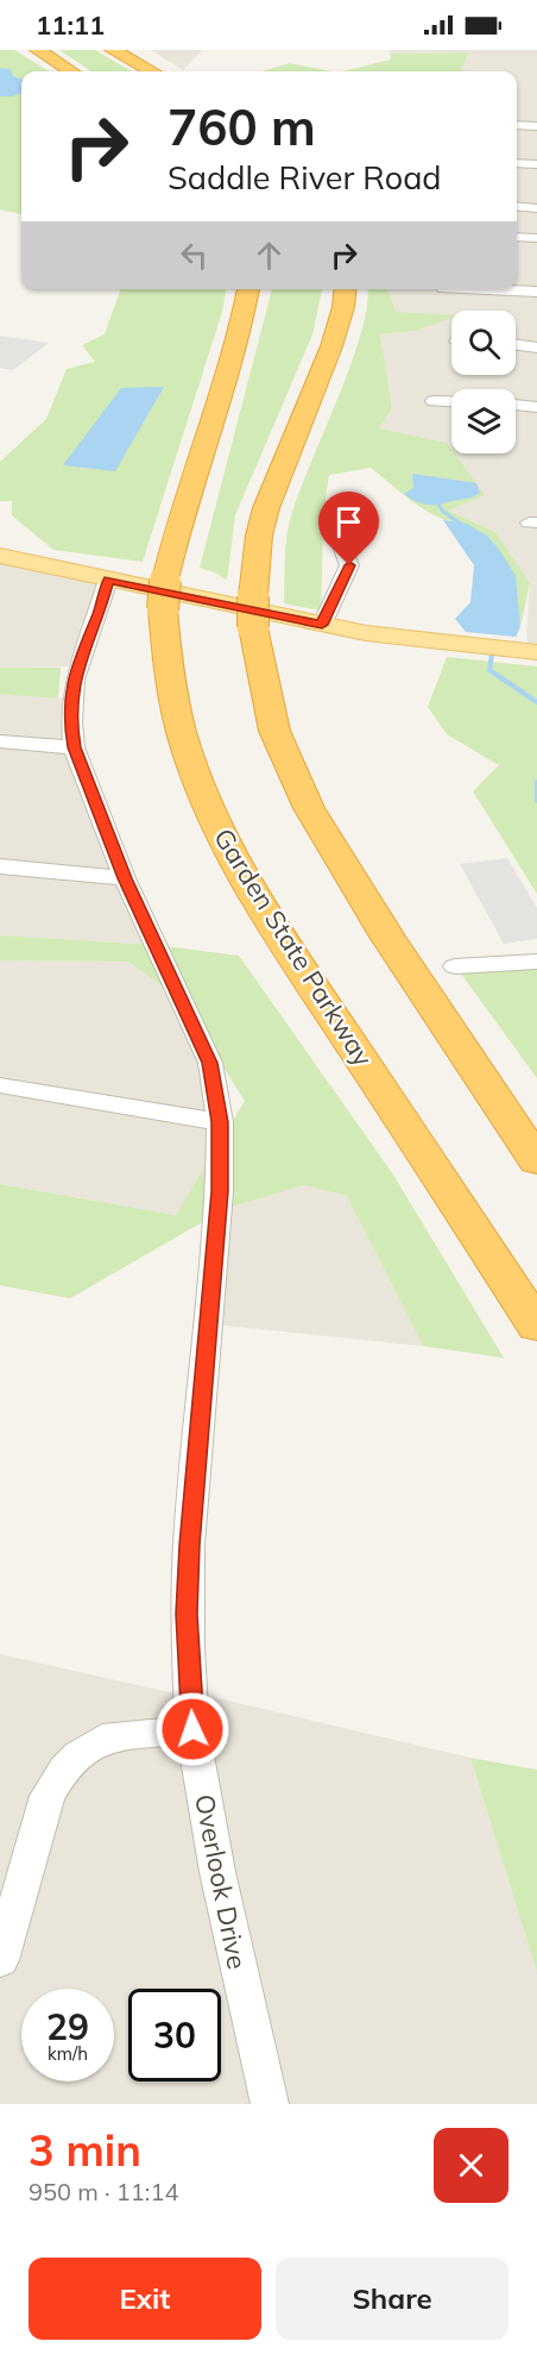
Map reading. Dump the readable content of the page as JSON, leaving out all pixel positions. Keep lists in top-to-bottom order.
{
  "streets": {
    "highway": ["Garden State Parkway"],
    "street": ["Overlook Drive"]
  },
  "page": {
    "status": "11:11",
    "turn": ["760 m", "Saddle River Road"],
    "speed": "29 km/h",
    "limit": "30",
    "heading": ["3 min", "950 m · 11:14"],
    "buttons": ["Exit", "Share"]
  }
}
